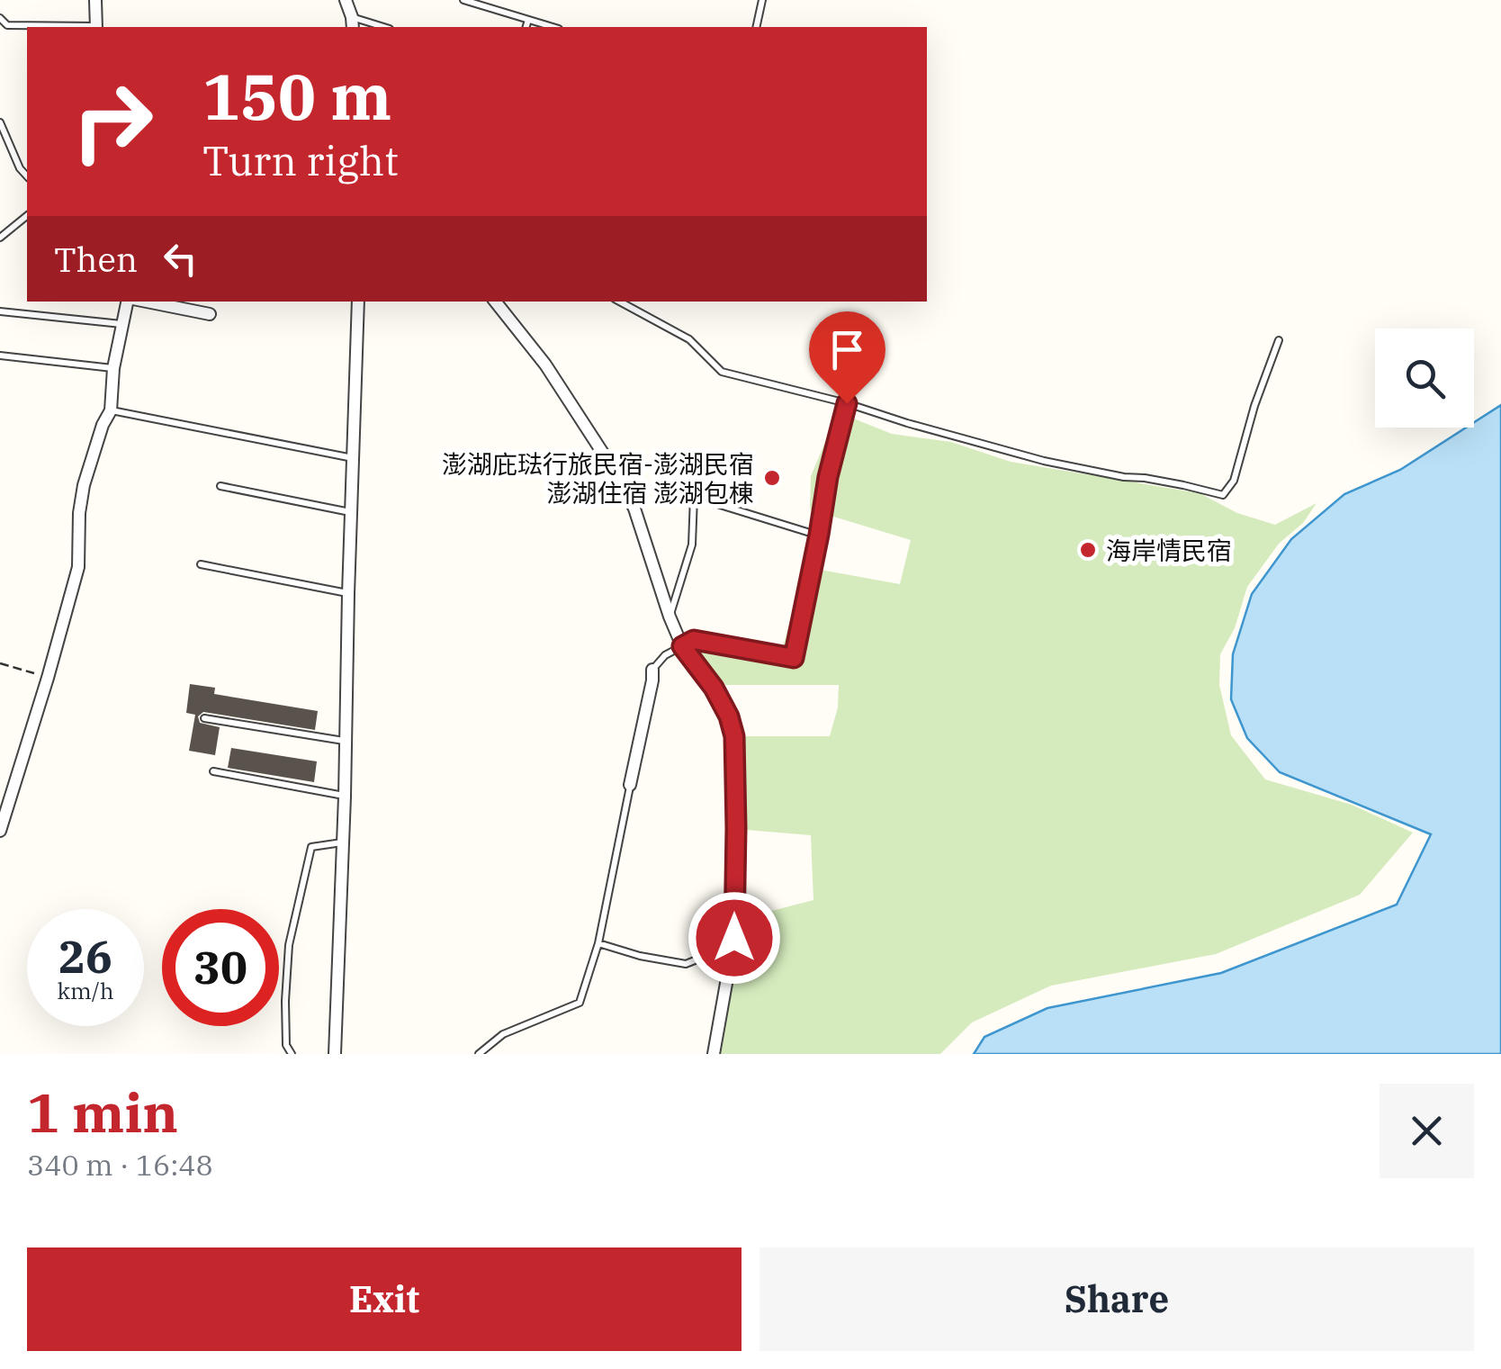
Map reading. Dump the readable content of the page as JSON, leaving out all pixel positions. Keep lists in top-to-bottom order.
{
  "places": ["澎湖庇琺行旅民宿-澎湖民宿 澎湖住宿 澎湖包棟", "海岸情民宿"],
  "page": {
    "turn": ["150 m", "Turn right"],
    "then": "Then",
    "speed": "26 km/h",
    "limit": "30",
    "heading": ["1 min", "340 m · 16:48"],
    "buttons": ["Exit", "Share"]
  }
}
